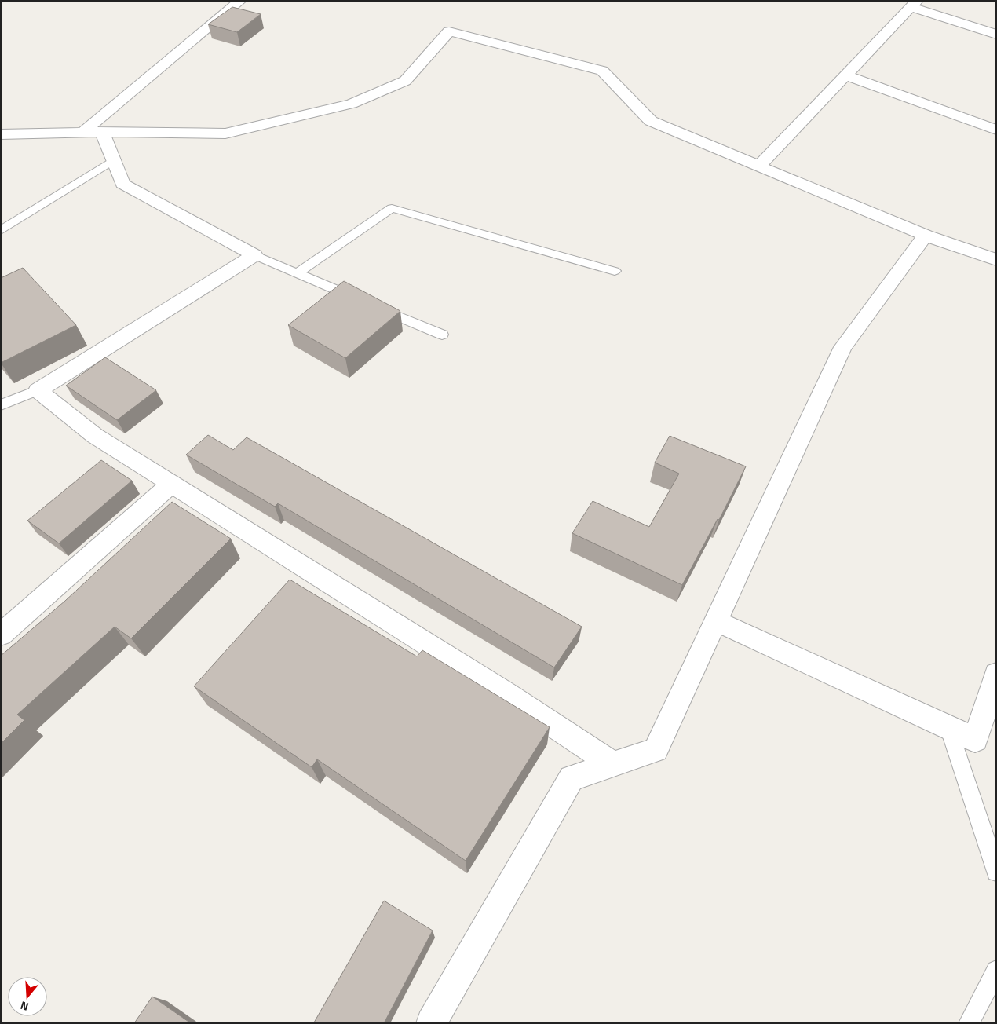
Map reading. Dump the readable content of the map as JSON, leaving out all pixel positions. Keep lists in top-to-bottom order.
{
  "north": "bottom"
}
